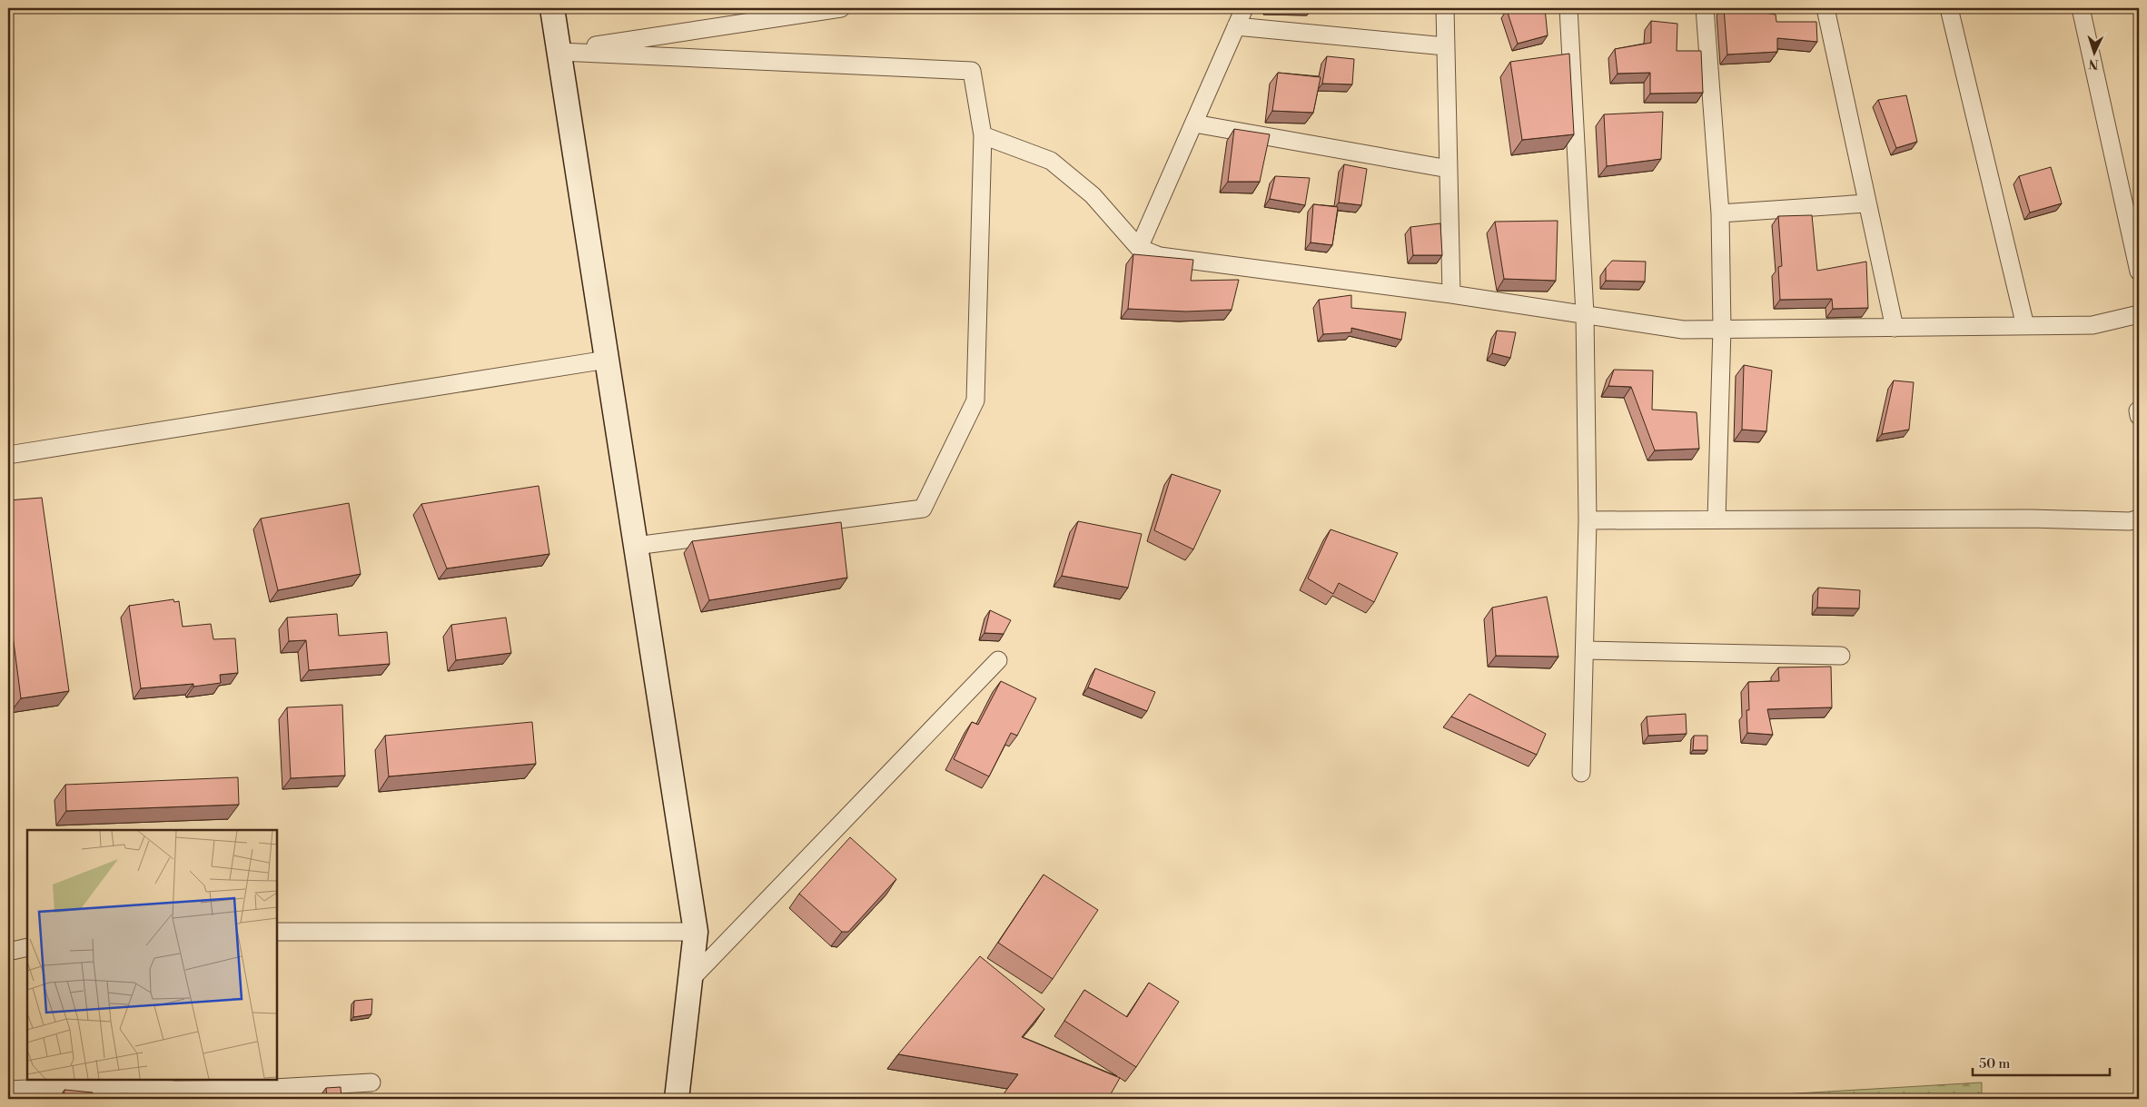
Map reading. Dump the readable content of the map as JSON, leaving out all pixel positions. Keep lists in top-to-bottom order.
{
  "scale_bar": "50 m",
  "north": "bottom"
}
